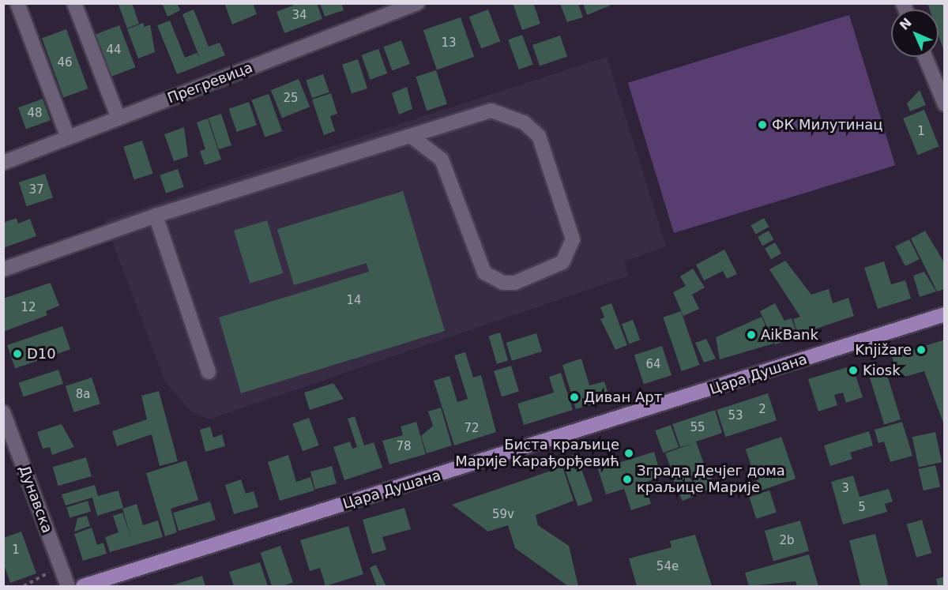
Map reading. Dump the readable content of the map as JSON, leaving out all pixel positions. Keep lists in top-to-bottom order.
{
  "streets": {
    "main road": ["Цара Душана"],
    "street": ["Прегревица", "Дунавска"]
  },
  "places": [
    "ФК Милутинац",
    "AikBank",
    "Knjižare",
    "D10",
    "Kiosk",
    "Диван Арт",
    "Биста краљице Марије Карађорђевић",
    "Зграда Дечјег дома краљице Марије"
  ],
  "house_numbers": [
    "34",
    "13",
    "44",
    "46",
    "25",
    "48",
    "1",
    "37",
    "14",
    "12",
    "64",
    "8a",
    "2",
    "53",
    "55",
    "72",
    "78",
    "3",
    "5",
    "59v",
    "2b",
    "1",
    "54e"
  ],
  "north": "top left"
}
